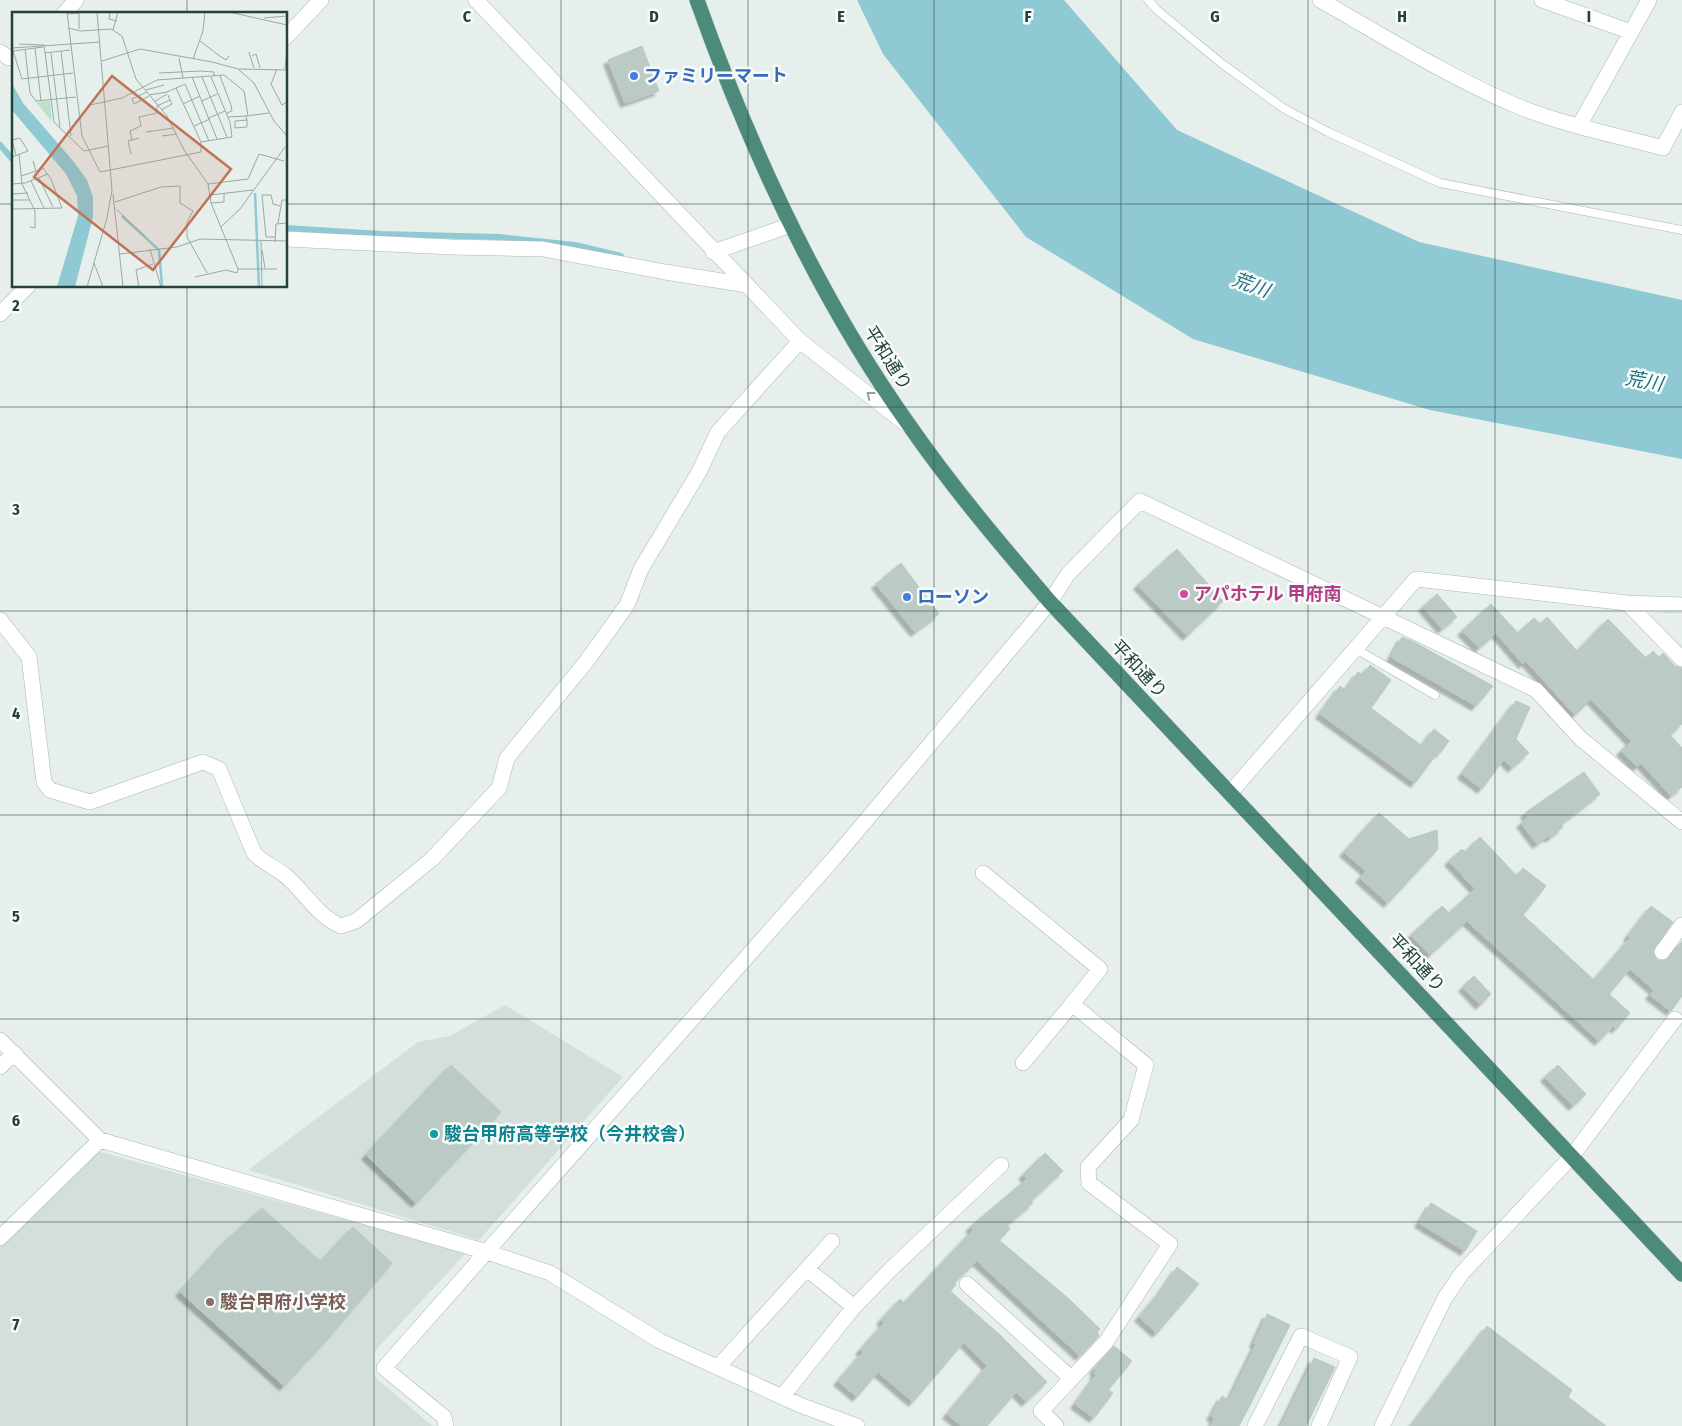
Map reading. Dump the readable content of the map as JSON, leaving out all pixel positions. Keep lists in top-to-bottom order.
{
  "streets": {
    "highway": ["平和通り"]
  },
  "water": ["荒川"],
  "places": [
    "ファミリーマート",
    "アパホテル 甲府南",
    "ローソン",
    "駿台甲府高等学校（今井校舎）",
    "駿台甲府小学校"
  ],
  "grid": {
    "columns": [
      "C",
      "D",
      "E",
      "F",
      "G",
      "H",
      "I"
    ],
    "rows": [
      "2",
      "3",
      "4",
      "5",
      "6",
      "7"
    ]
  }
}
